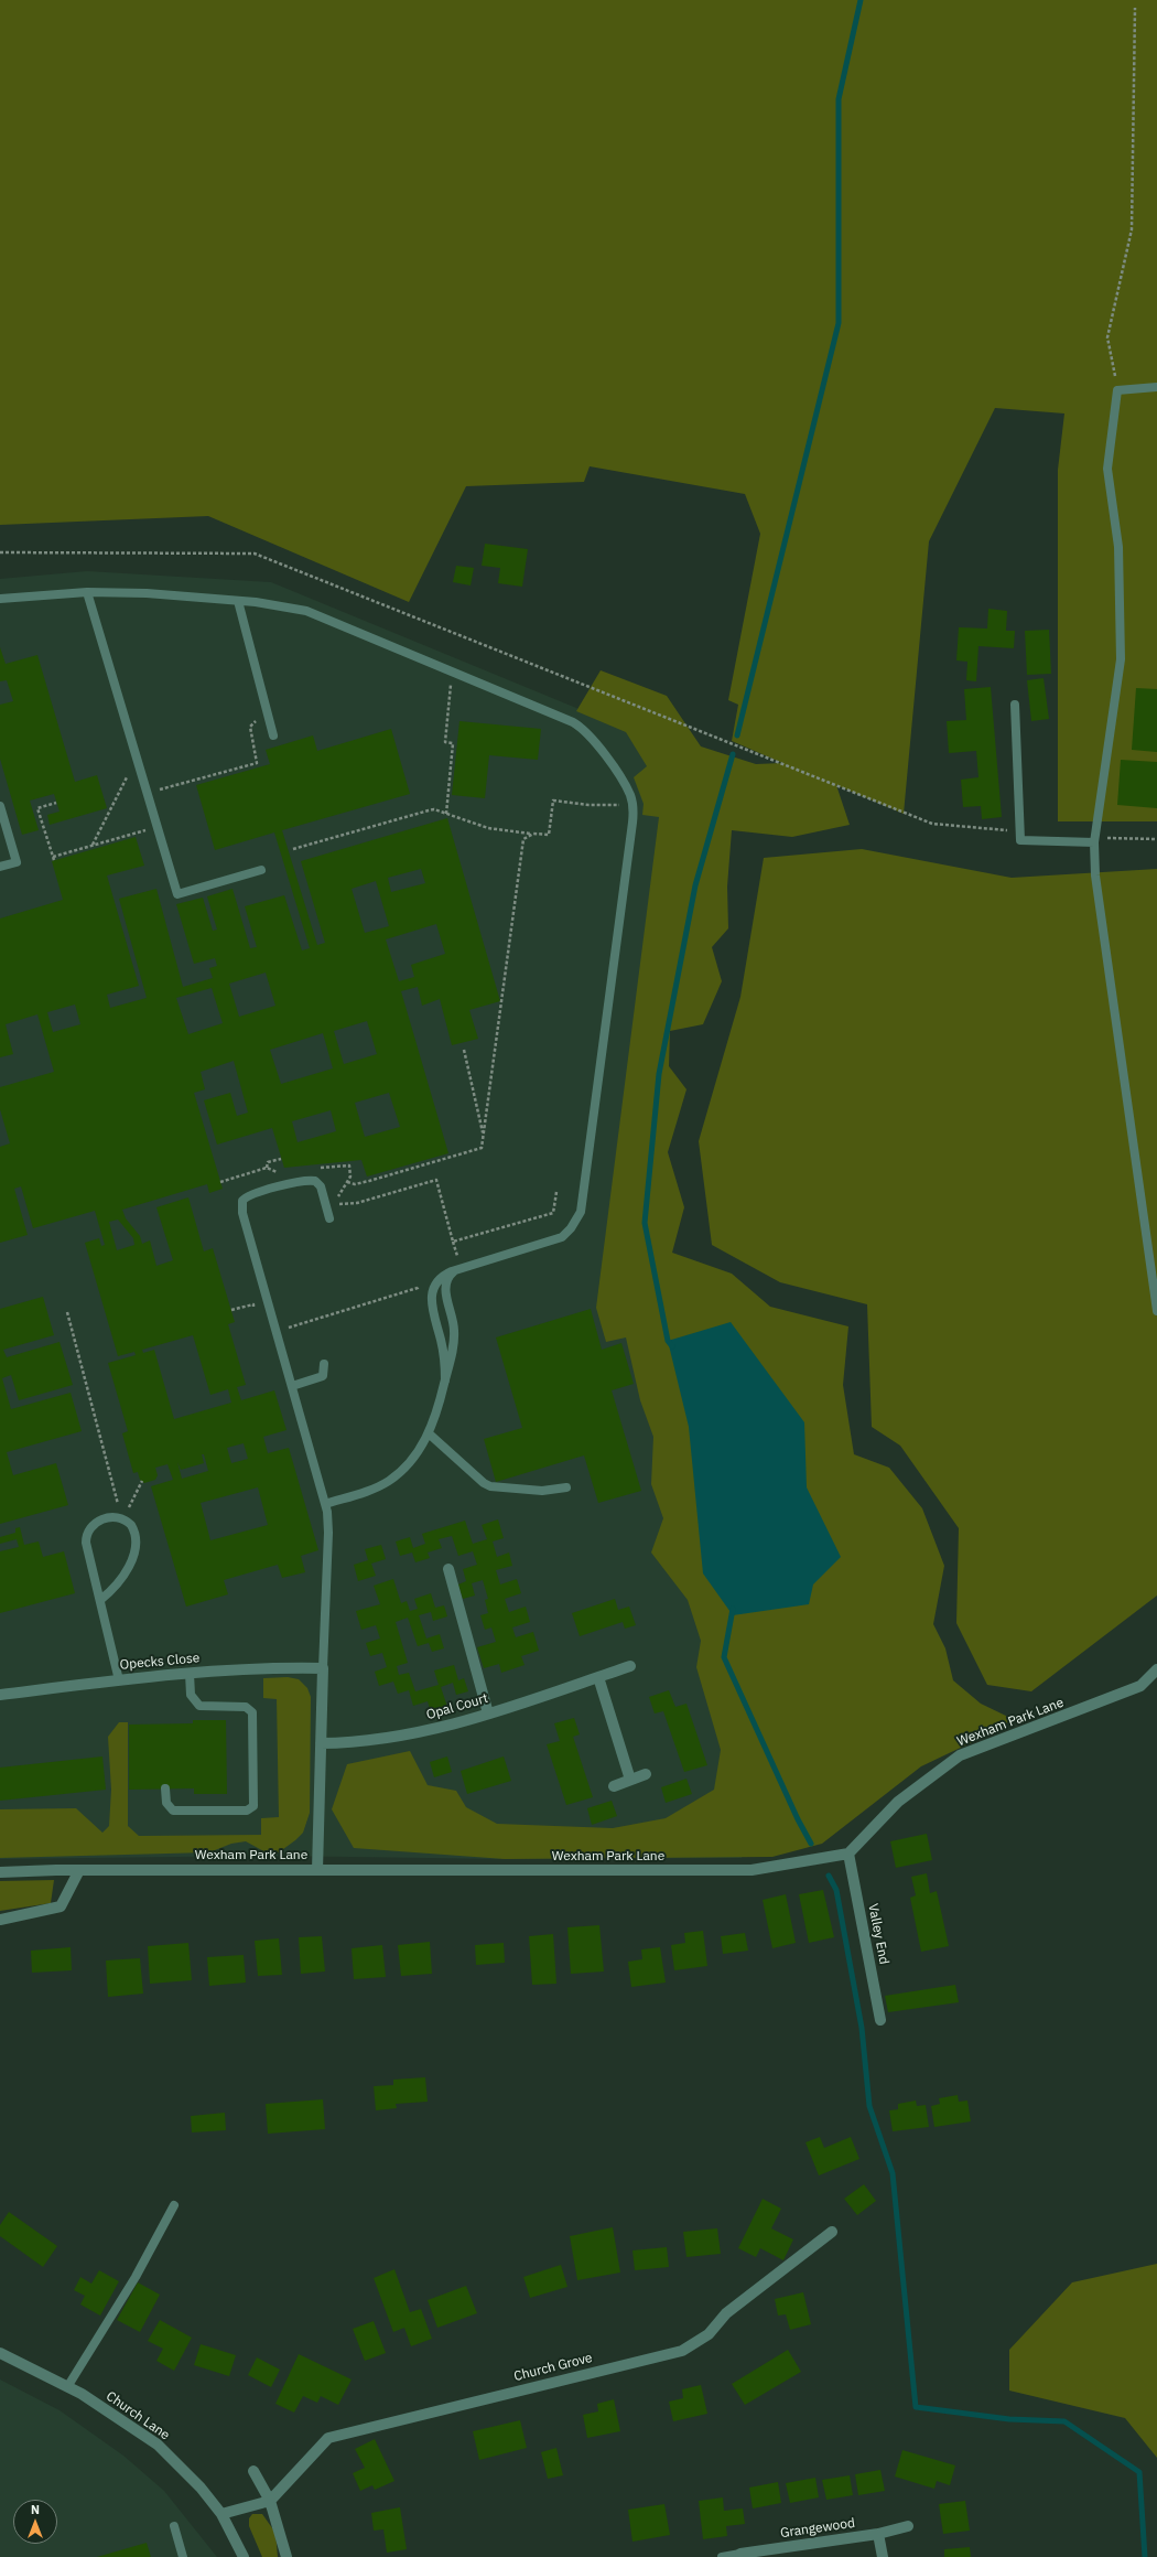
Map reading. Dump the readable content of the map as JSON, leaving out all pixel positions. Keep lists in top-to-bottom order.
{
  "streets": {
    "street": [
      "Opecks Close",
      "Opal Court",
      "Wexham Park Lane",
      "Valley End",
      "Church Grove",
      "Church Lane",
      "Grangewood"
    ]
  },
  "crossings": [
    ["Wexham Park Lane", "Valley End"]
  ],
  "north": "top"
}
